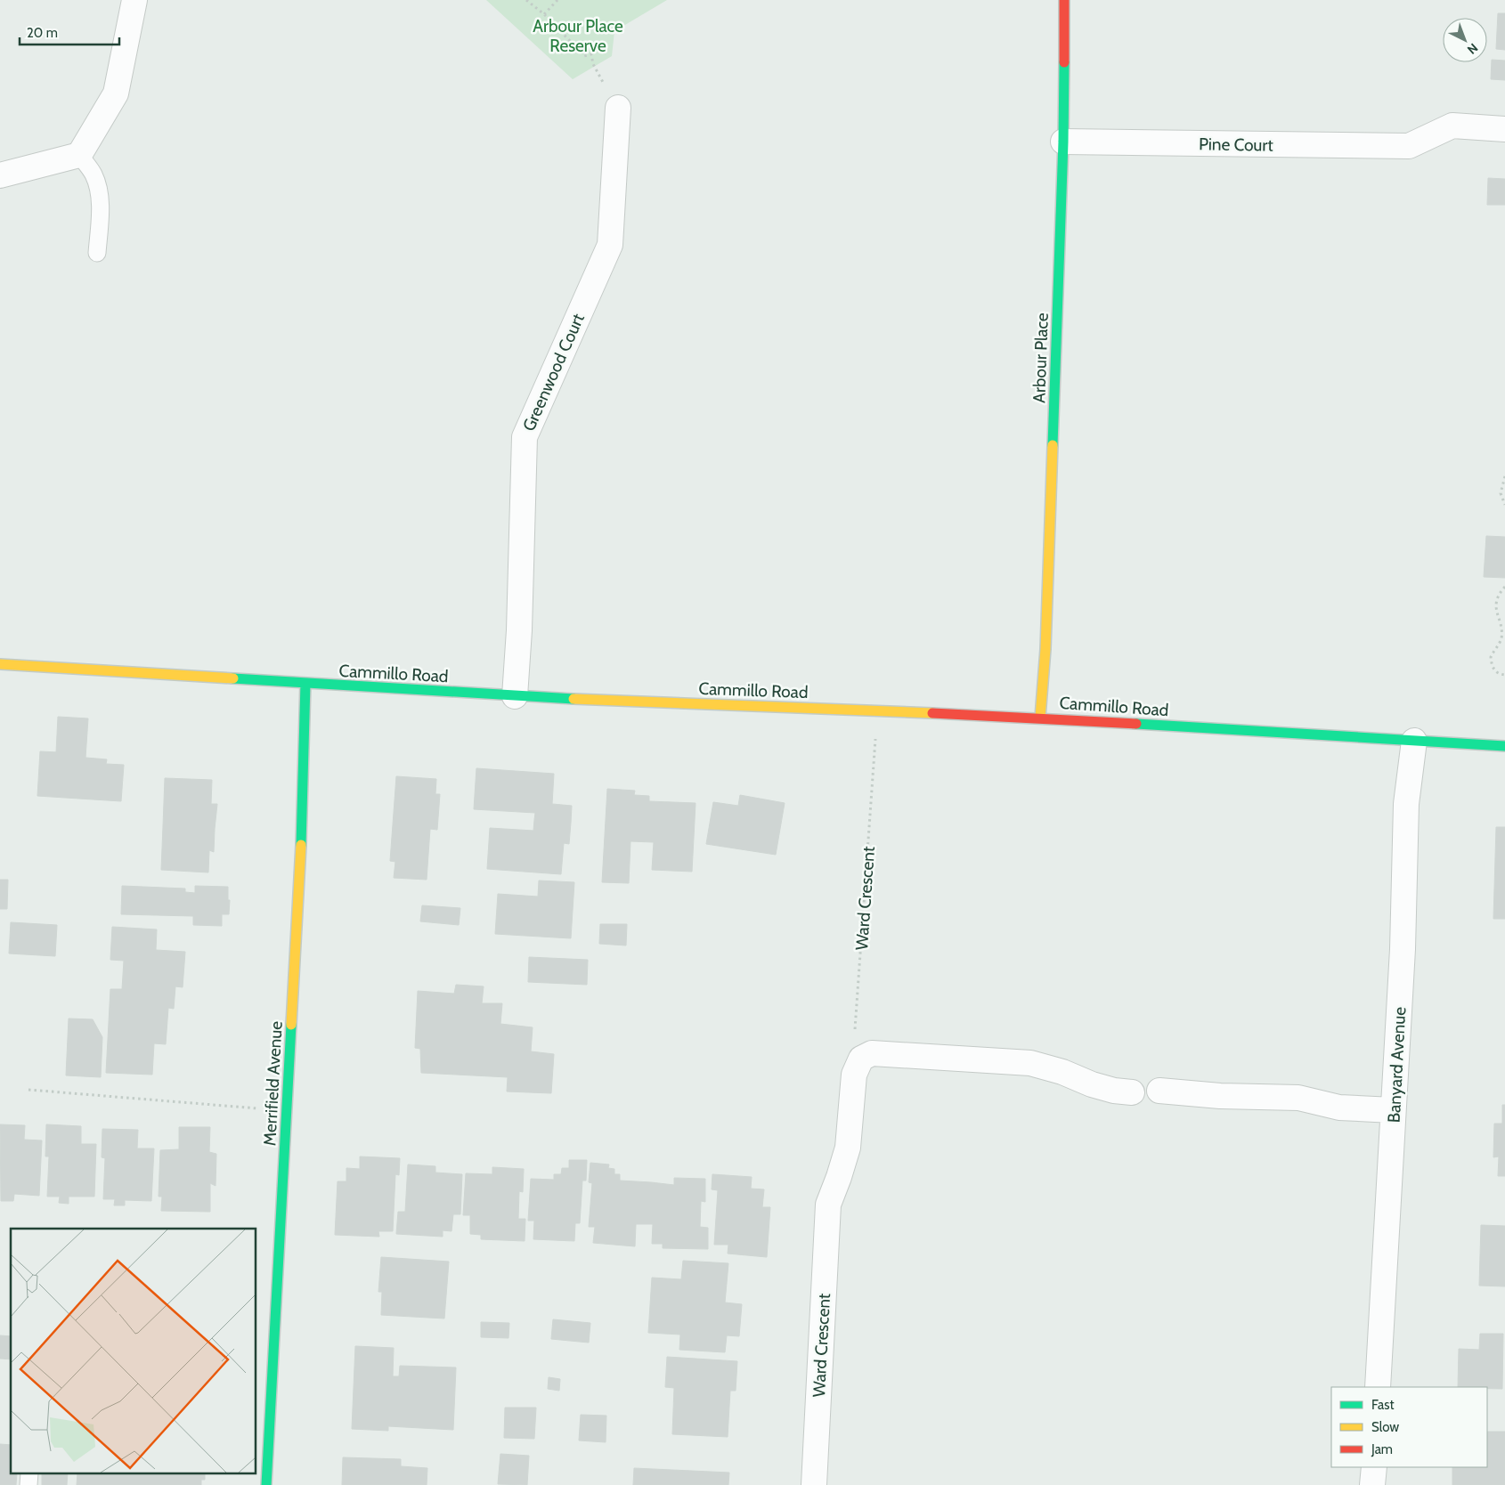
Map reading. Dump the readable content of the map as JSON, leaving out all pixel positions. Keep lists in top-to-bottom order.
{
  "streets": {
    "street": [
      "Pine Court",
      "Arbour Place",
      "Greenwood Court",
      "Cammillo Road",
      "Ward Crescent",
      "Banyard Avenue",
      "Merrifield Avenue"
    ]
  },
  "crossings": [
    ["Pine Court", "Arbour Place"],
    ["Arbour Place", "Cammillo Road"],
    ["Greenwood Court", "Cammillo Road"],
    ["Cammillo Road", "Banyard Avenue"],
    ["Cammillo Road", "Merrifield Avenue"]
  ],
  "parks": ["Arbour Place Reserve"],
  "legend": ["Fast", "Slow", "Jam"],
  "scale_bar": "20 m",
  "north": "bottom right"
}
